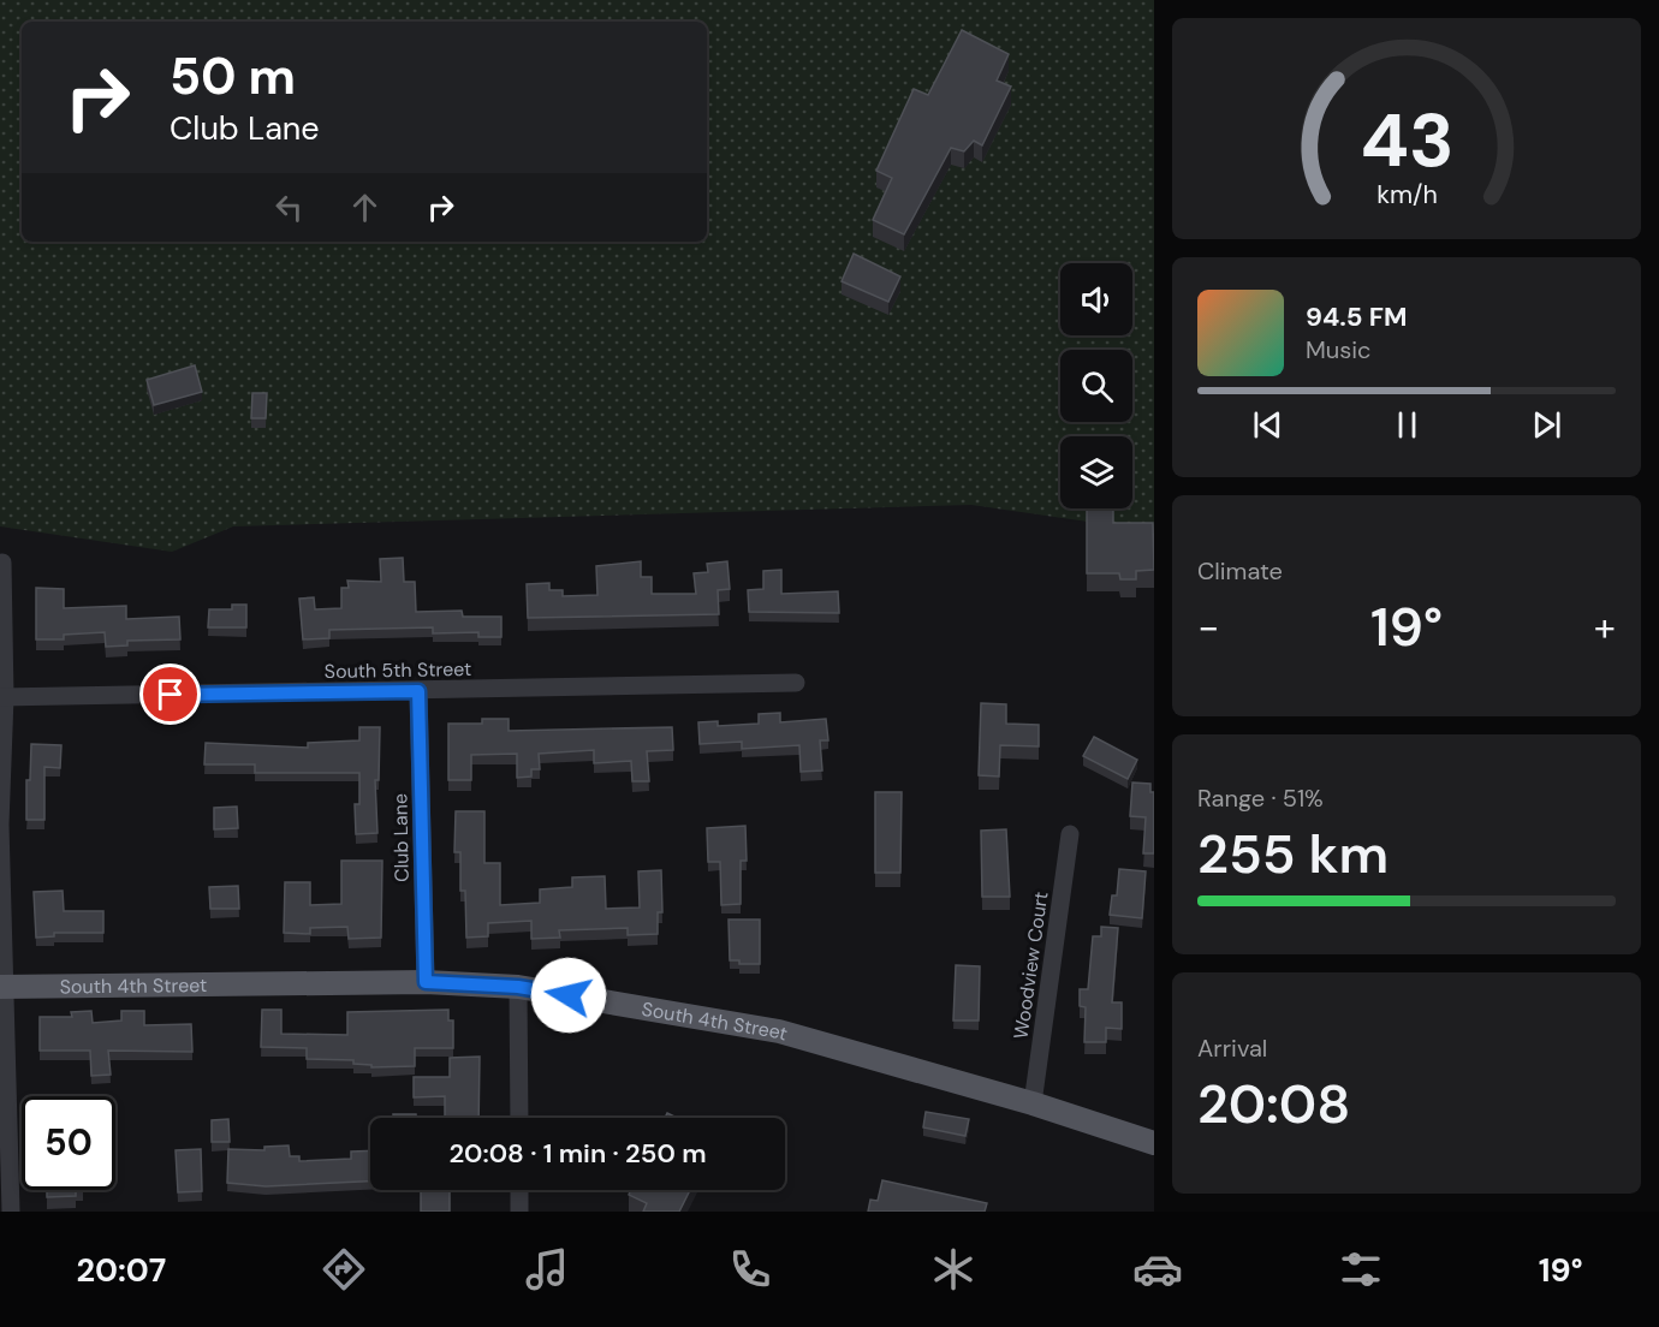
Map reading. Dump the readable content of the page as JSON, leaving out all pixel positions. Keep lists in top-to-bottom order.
{
  "streets": {
    "main road": ["South 4th Street"],
    "street": ["South 5th Street", "Club Lane", "Woodview Court"]
  },
  "crossings": [
    ["South 5th Street", "Club Lane"],
    ["Club Lane", "South 4th Street"],
    ["Woodview Court", "South 4th Street"]
  ],
  "page": {
    "turn": ["50 m", "Club Lane"],
    "song": ["94.5 FM", "Music"],
    "tile": [
      "Climate",
      ["Range · 51%", "255 km"],
      ["Arrival", "20:08"]
    ],
    "heat": ["−", "19°", "+"],
    "limit": "50",
    "trip": "20:08 · 1 min · 250 m",
    "tabs": ["20:07", "19°"],
    "gauge": ["43", "km/h"]
  }
}
